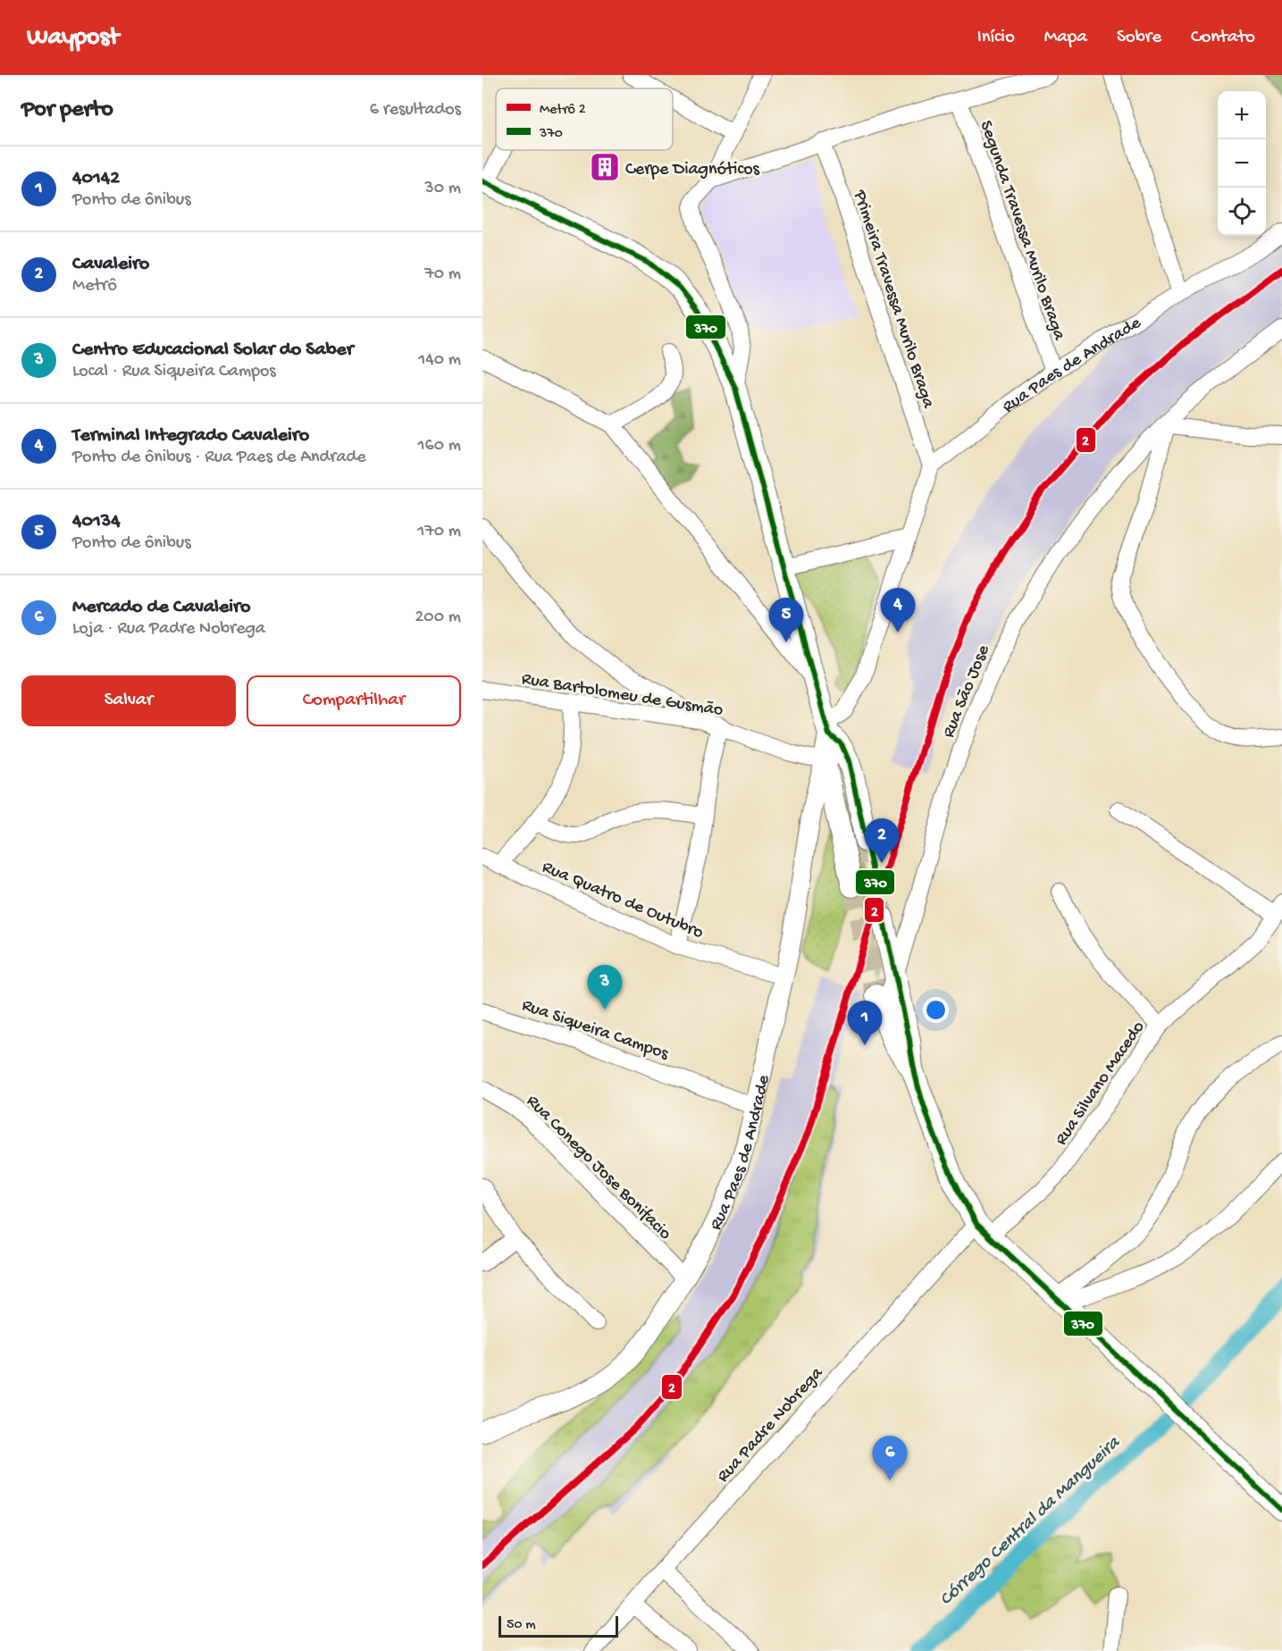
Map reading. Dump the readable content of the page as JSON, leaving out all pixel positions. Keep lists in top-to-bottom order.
{
  "streets": {
    "street": [
      "Segunda Travessa Murilo Braga",
      "Primeira Travessa Murilo Braga",
      "Rua Paes de Andrade",
      "Rua São Jose",
      "Rua Bartolomeu de Gusmão",
      "Rua Quatro de Outubro",
      "Rua Siqueira Campos",
      "Rua Silvano Macedo",
      "Rua Conego Jose Bonifacio",
      "Rua Padre Nobrega"
    ]
  },
  "crossings": [
    ["Segunda Travessa Murilo Braga", "Rua Paes de Andrade"],
    ["Primeira Travessa Murilo Braga", "Rua Paes de Andrade"],
    ["Rua Paes de Andrade", "Rua Bartolomeu de Gusmão"],
    ["Rua Paes de Andrade", "Rua Quatro de Outubro"],
    ["Rua Paes de Andrade", "Rua Siqueira Campos"],
    ["Rua Paes de Andrade", "Rua Conego Jose Bonifacio"],
    ["Rua Silvano Macedo", "Rua Padre Nobrega"]
  ],
  "water": ["Córrego Central da Mangueira"],
  "places": {
    "building": ["Cerpe Diagnóticos"]
  },
  "lines": ["transit line 370", "metro line 2"],
  "legend": ["Metrô 2", "370"],
  "scale_bar": "50 m",
  "page": {
    "header": "Waypost",
    "nav": [
      "Início",
      "Mapa",
      "Sobre",
      "Contato"
    ],
    "heading": ["Por perto", "6 resultados"],
    "map_buttons": ["+", "−"],
    "list": [
      {
        "mark": "1",
        "name": "40142",
        "note": "Ponto de ônibus",
        "value": "30 m"
      },
      {
        "mark": "2",
        "name": "Cavaleiro",
        "note": "Metrô",
        "value": "70 m"
      },
      {
        "mark": "3",
        "name": "Centro Educacional Solar do Saber",
        "note": "Local · Rua Siqueira Campos",
        "value": "140 m"
      },
      {
        "mark": "4",
        "name": "Terminal Integrado Cavaleiro",
        "note": "Ponto de ônibus · Rua Paes de Andrade",
        "value": "160 m"
      },
      {
        "mark": "5",
        "name": "40134",
        "note": "Ponto de ônibus",
        "value": "170 m"
      },
      {
        "mark": "6",
        "name": "Mercado de Cavaleiro",
        "note": "Loja · Rua Padre Nobrega",
        "value": "200 m"
      }
    ],
    "pins": [
      "4",
      "5",
      "2",
      "3",
      "1",
      "6"
    ],
    "buttons": ["Salvar", "Compartilhar"],
    "scale": "50 m"
  }
}
